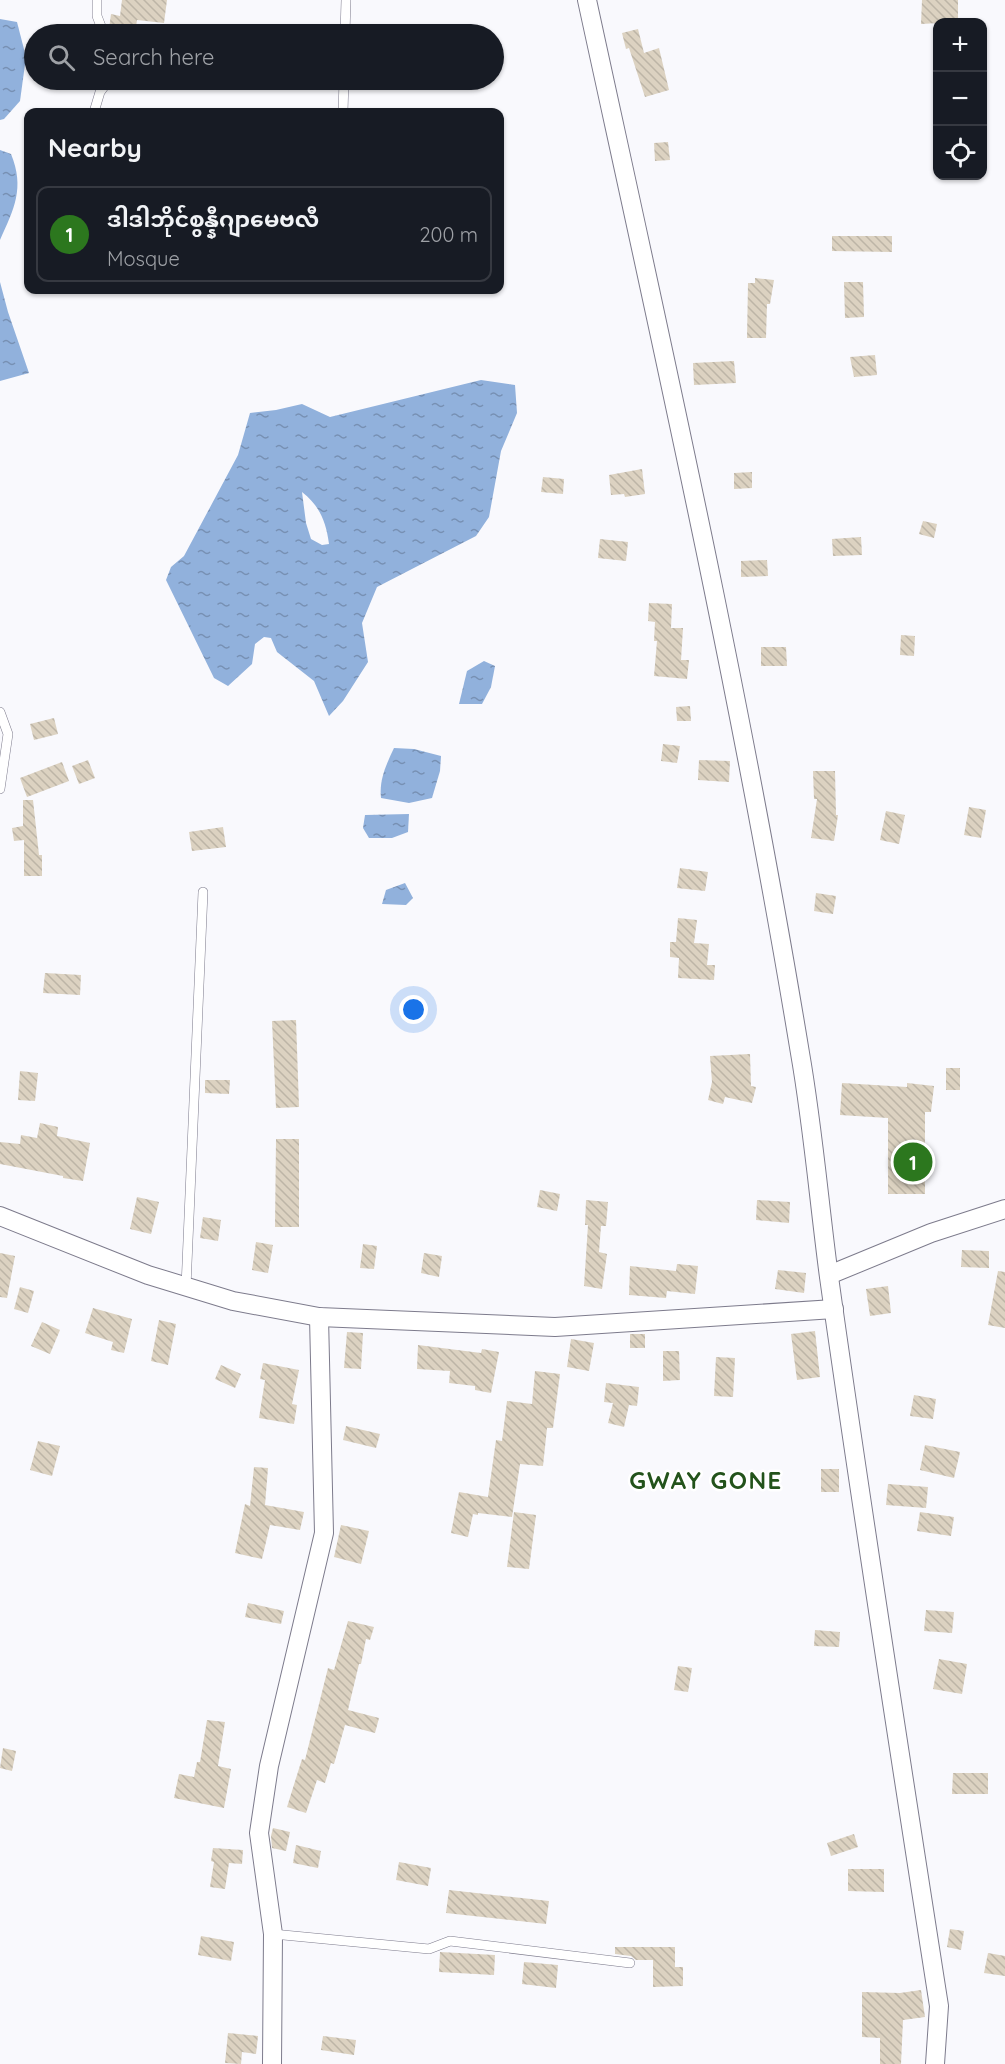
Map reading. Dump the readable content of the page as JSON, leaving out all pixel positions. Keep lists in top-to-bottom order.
{
  "districts": ["GWAY GONE"],
  "page": {
    "map_buttons": ["+", "−"],
    "search": "Search here",
    "heading": "Nearby",
    "list": [
      {
        "mark": "1",
        "name": "ဒါဒါဘိုင်စွန္နီဂျာမေဗလီ",
        "note": "Mosque",
        "value": "200 m"
      }
    ],
    "pins": "1"
  }
}
